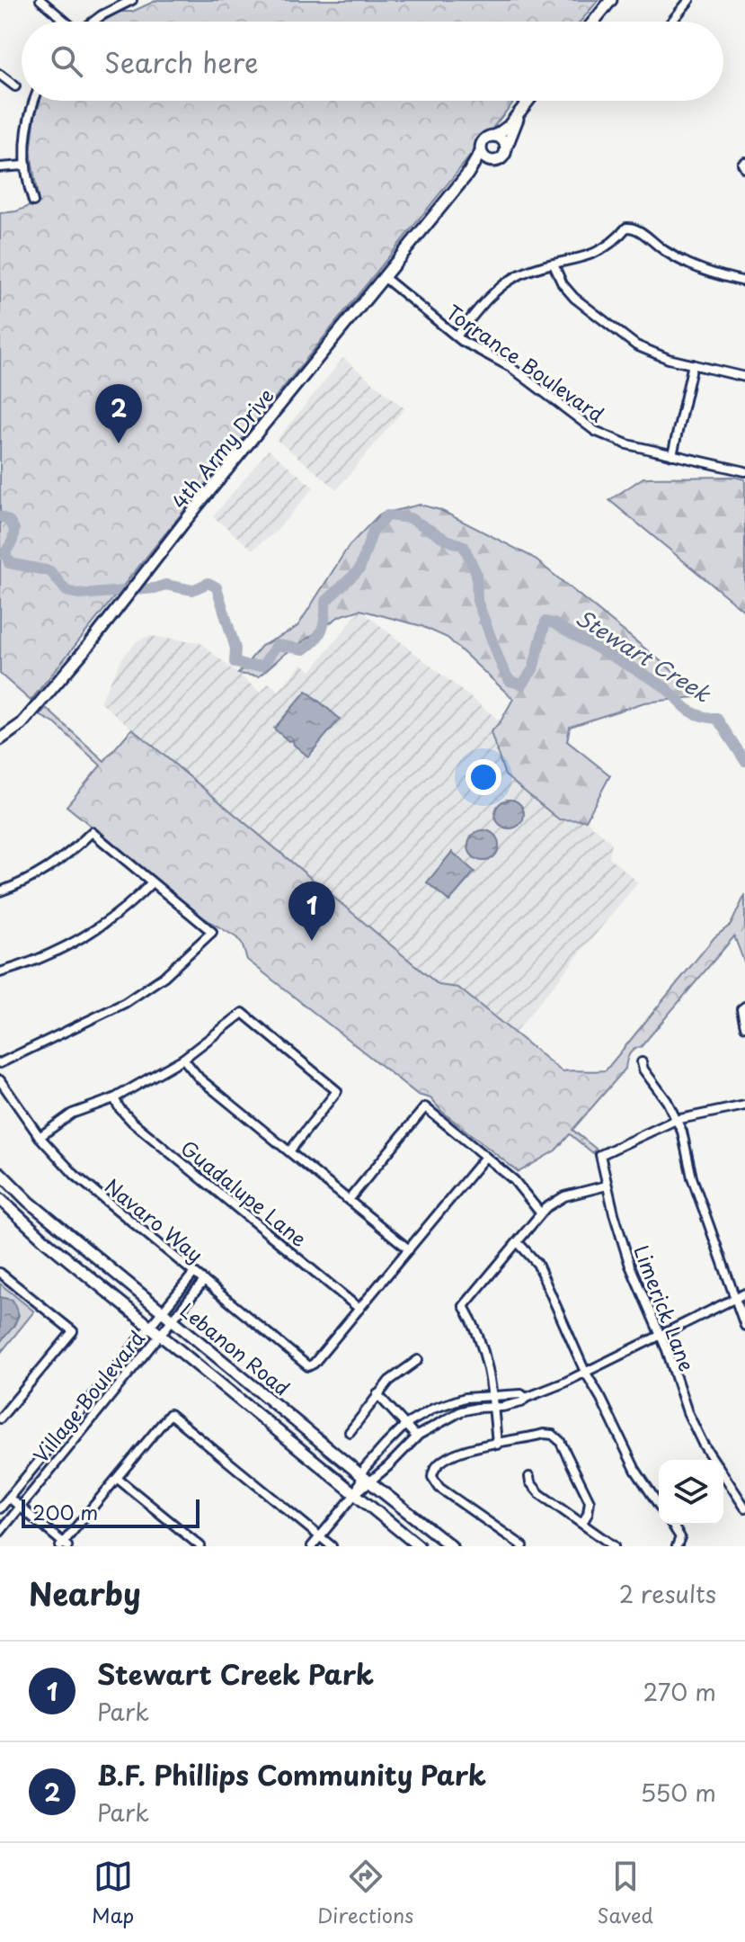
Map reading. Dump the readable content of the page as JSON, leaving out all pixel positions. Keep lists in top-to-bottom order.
{
  "streets": {
    "main road": ["4th Army Drive", "Lebanon Road"],
    "street": [
      "Torrance Boulevard",
      "Guadalupe Lane",
      "Navaro Way",
      "Limerick Lane",
      "Village Boulevard"
    ]
  },
  "crossings": [
    ["Torrance Boulevard", "4th Army Drive"],
    ["Guadalupe Lane", "Navaro Way"],
    ["Navaro Way", "Village Boulevard"],
    ["Lebanon Road", "Village Boulevard"]
  ],
  "water": ["Stewart Creek"],
  "scale_bar": "200 m",
  "page": {
    "search": "Search here",
    "pins": ["2", "1"],
    "scale": "200 m",
    "heading": ["Nearby", "2 results"],
    "list": [
      {
        "mark": "1",
        "name": "Stewart Creek Park",
        "note": "Park",
        "value": "270 m"
      },
      {
        "mark": "2",
        "name": "B.F. Phillips Community Park",
        "note": "Park",
        "value": "550 m"
      }
    ],
    "nav": ["Map", "Directions", "Saved"]
  }
}
